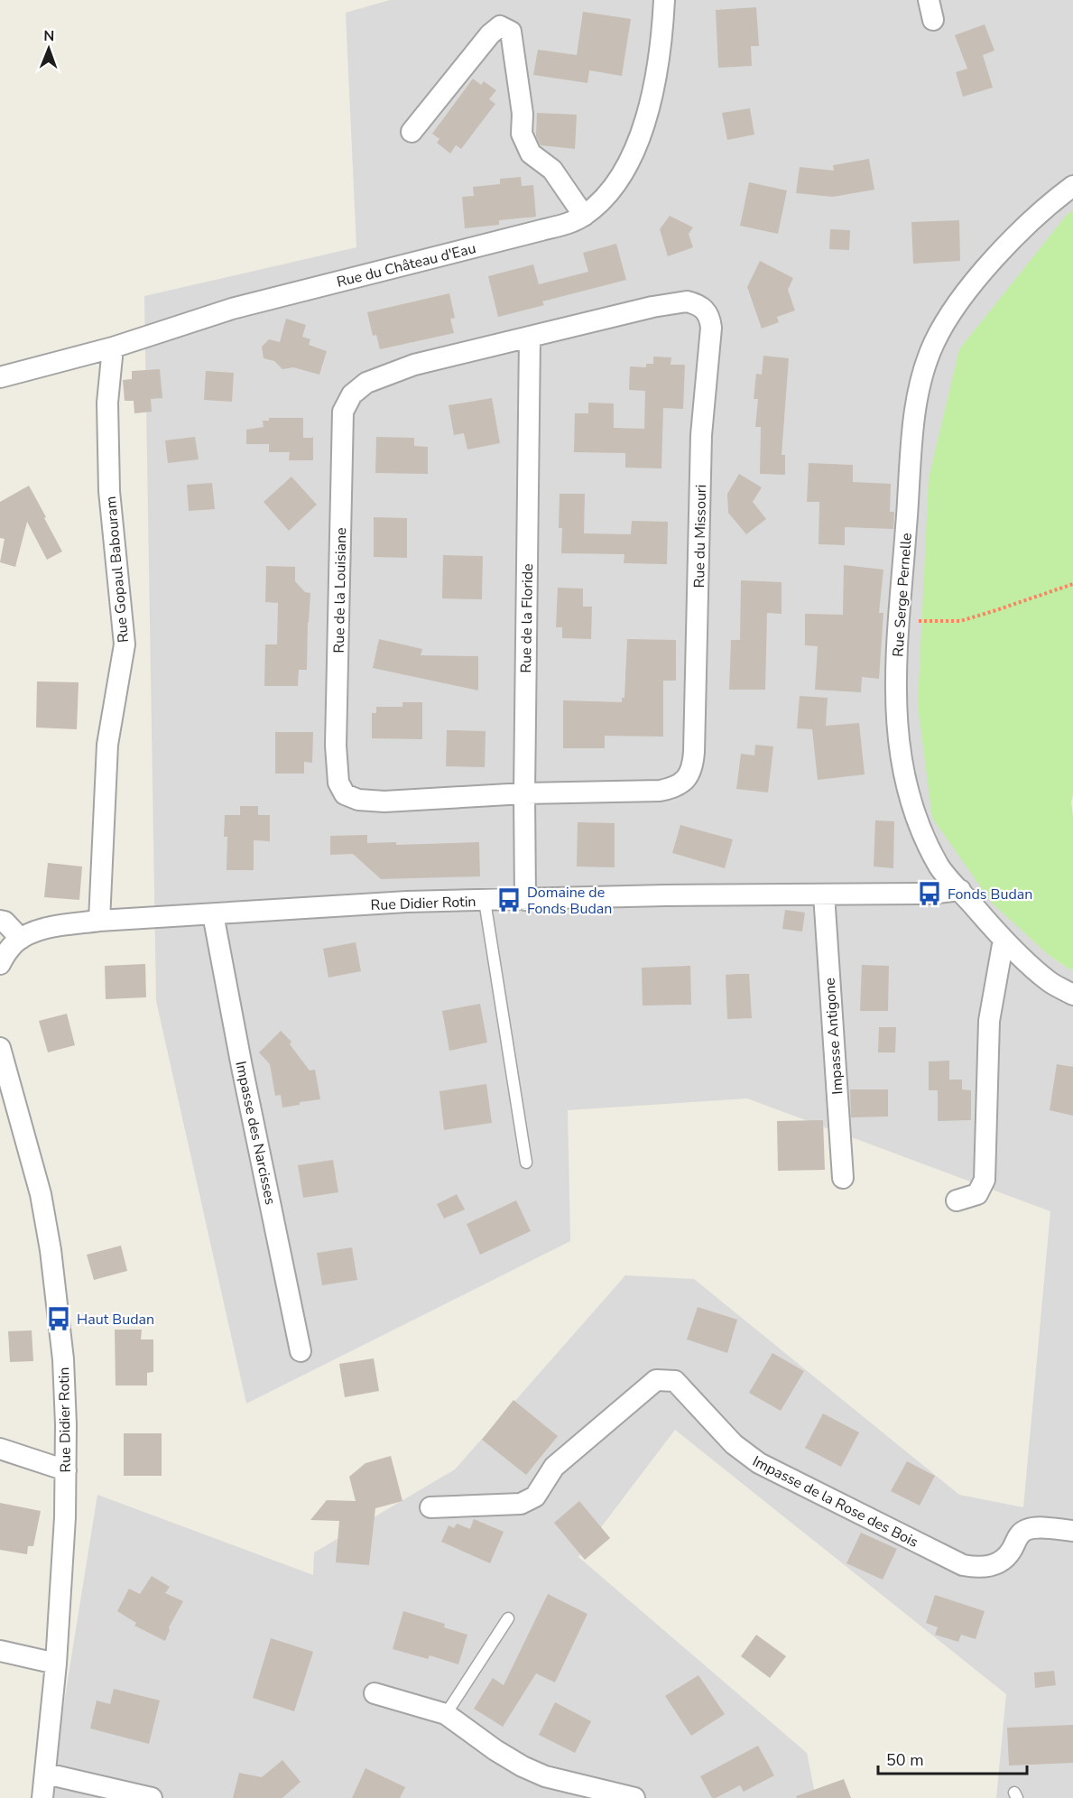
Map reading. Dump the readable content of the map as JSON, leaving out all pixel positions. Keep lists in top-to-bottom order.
{
  "streets": {
    "street": [
      "Rue du Château d'Eau",
      "Rue du Missouri",
      "Rue Gopaul Babouram",
      "Rue de la Louisiane",
      "Rue Serge Pernelle",
      "Rue de la Floride",
      "Rue Didier Rotin",
      "Impasse Antigone",
      "Impasse des Narcisses",
      "Impasse de la Rose des Bois"
    ]
  },
  "crossings": [
    ["Rue du Château d'Eau", "Rue Gopaul Babouram"],
    ["Rue du Missouri", "Rue de la Louisiane"],
    ["Rue du Missouri", "Rue de la Floride"],
    ["Rue Gopaul Babouram", "Rue Didier Rotin"],
    ["Rue de la Louisiane", "Rue de la Floride"],
    ["Rue Serge Pernelle", "Rue Didier Rotin"],
    ["Rue de la Floride", "Rue Didier Rotin"],
    ["Rue Didier Rotin", "Impasse Antigone"],
    ["Rue Didier Rotin", "Impasse des Narcisses"]
  ],
  "places": {
    "bus stop": ["Fonds Budan", "Domaine de Fonds Budan", "Haut Budan"]
  },
  "scale_bar": "50 m",
  "north": "top"
}
